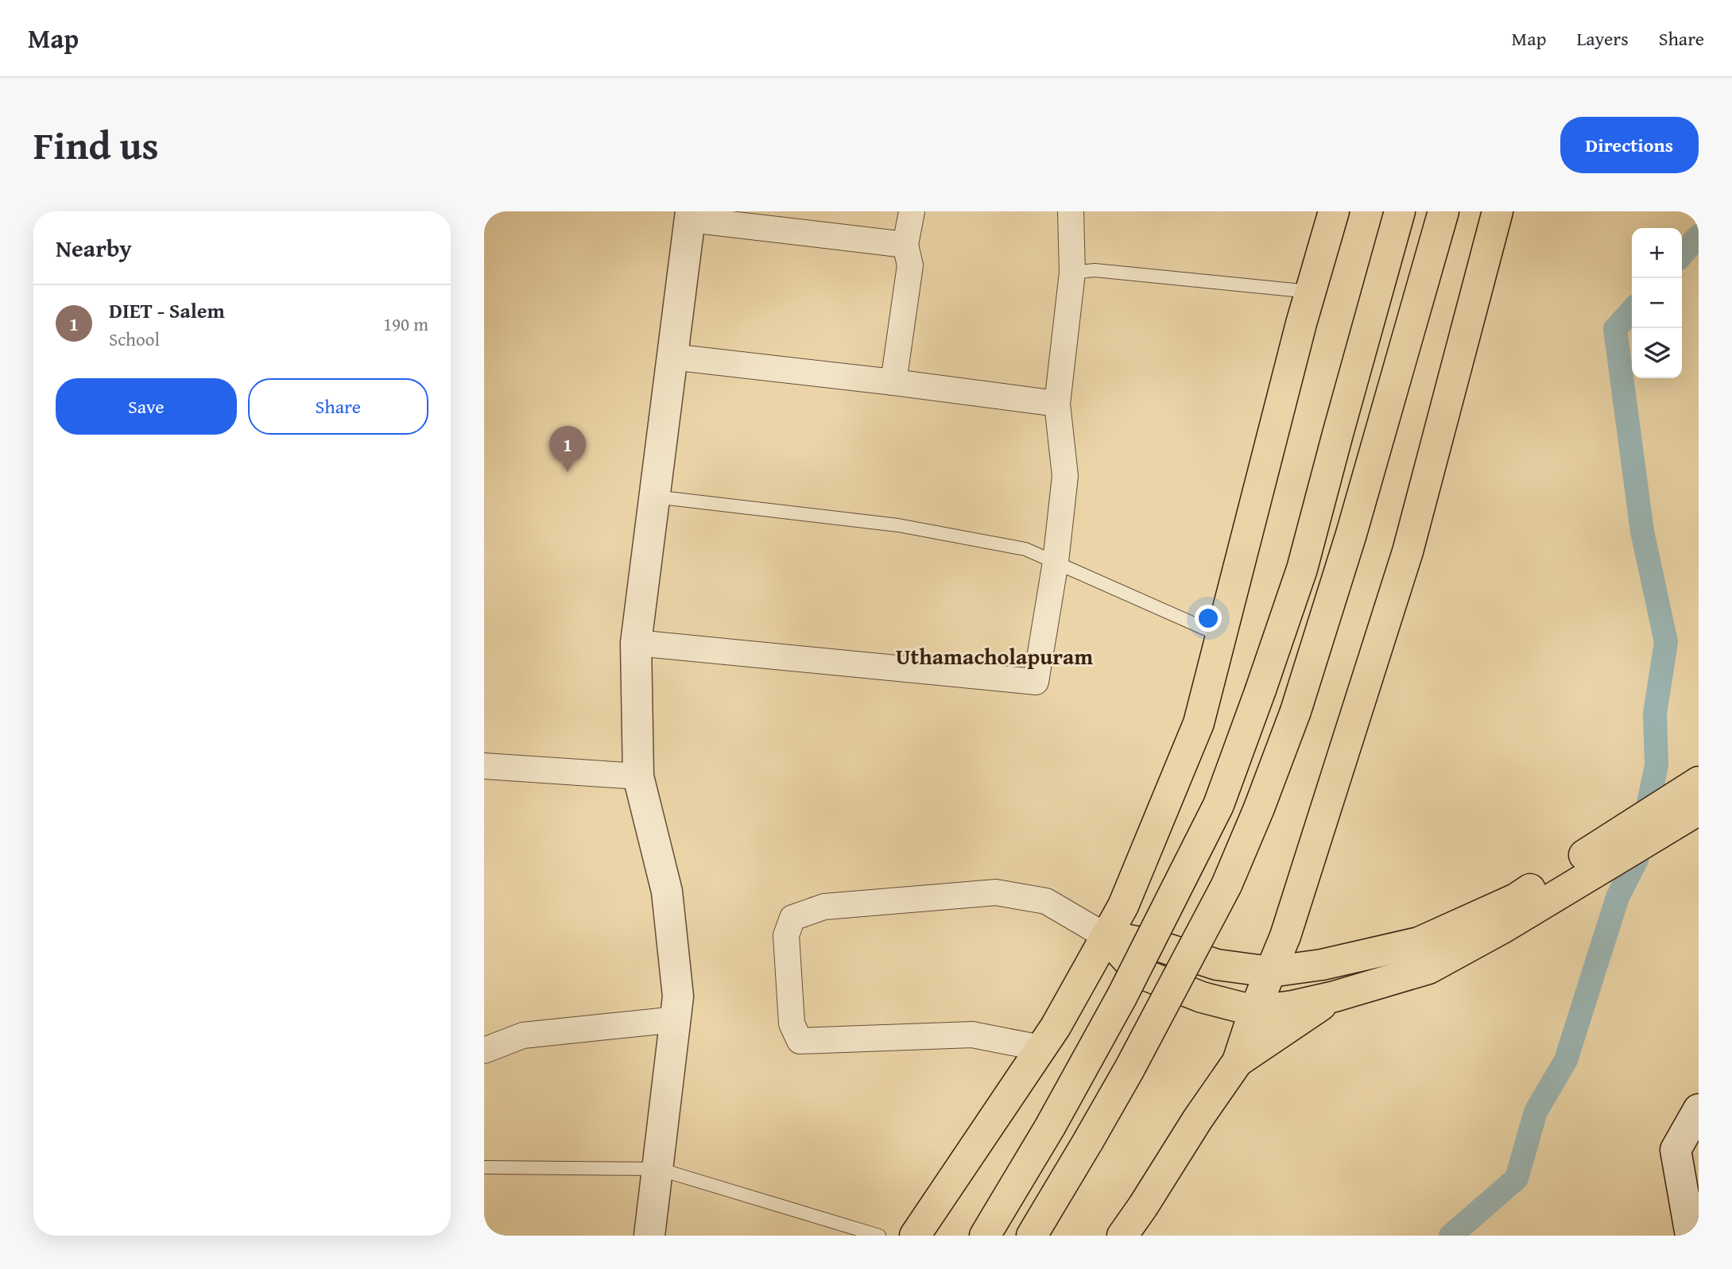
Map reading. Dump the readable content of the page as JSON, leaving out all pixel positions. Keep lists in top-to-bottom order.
{
  "districts": ["Uthamacholapuram"],
  "page": {
    "header": "Map",
    "nav": ["Map", "Layers", "Share"],
    "title": "Find us",
    "buttons": [
      "Directions",
      ["Save", "Share"]
    ],
    "heading": "Nearby",
    "map_buttons": ["+", "−"],
    "list": [
      {
        "mark": "1",
        "name": "DIET - Salem",
        "note": "School",
        "value": "190 m"
      }
    ],
    "pins": "1"
  }
}
